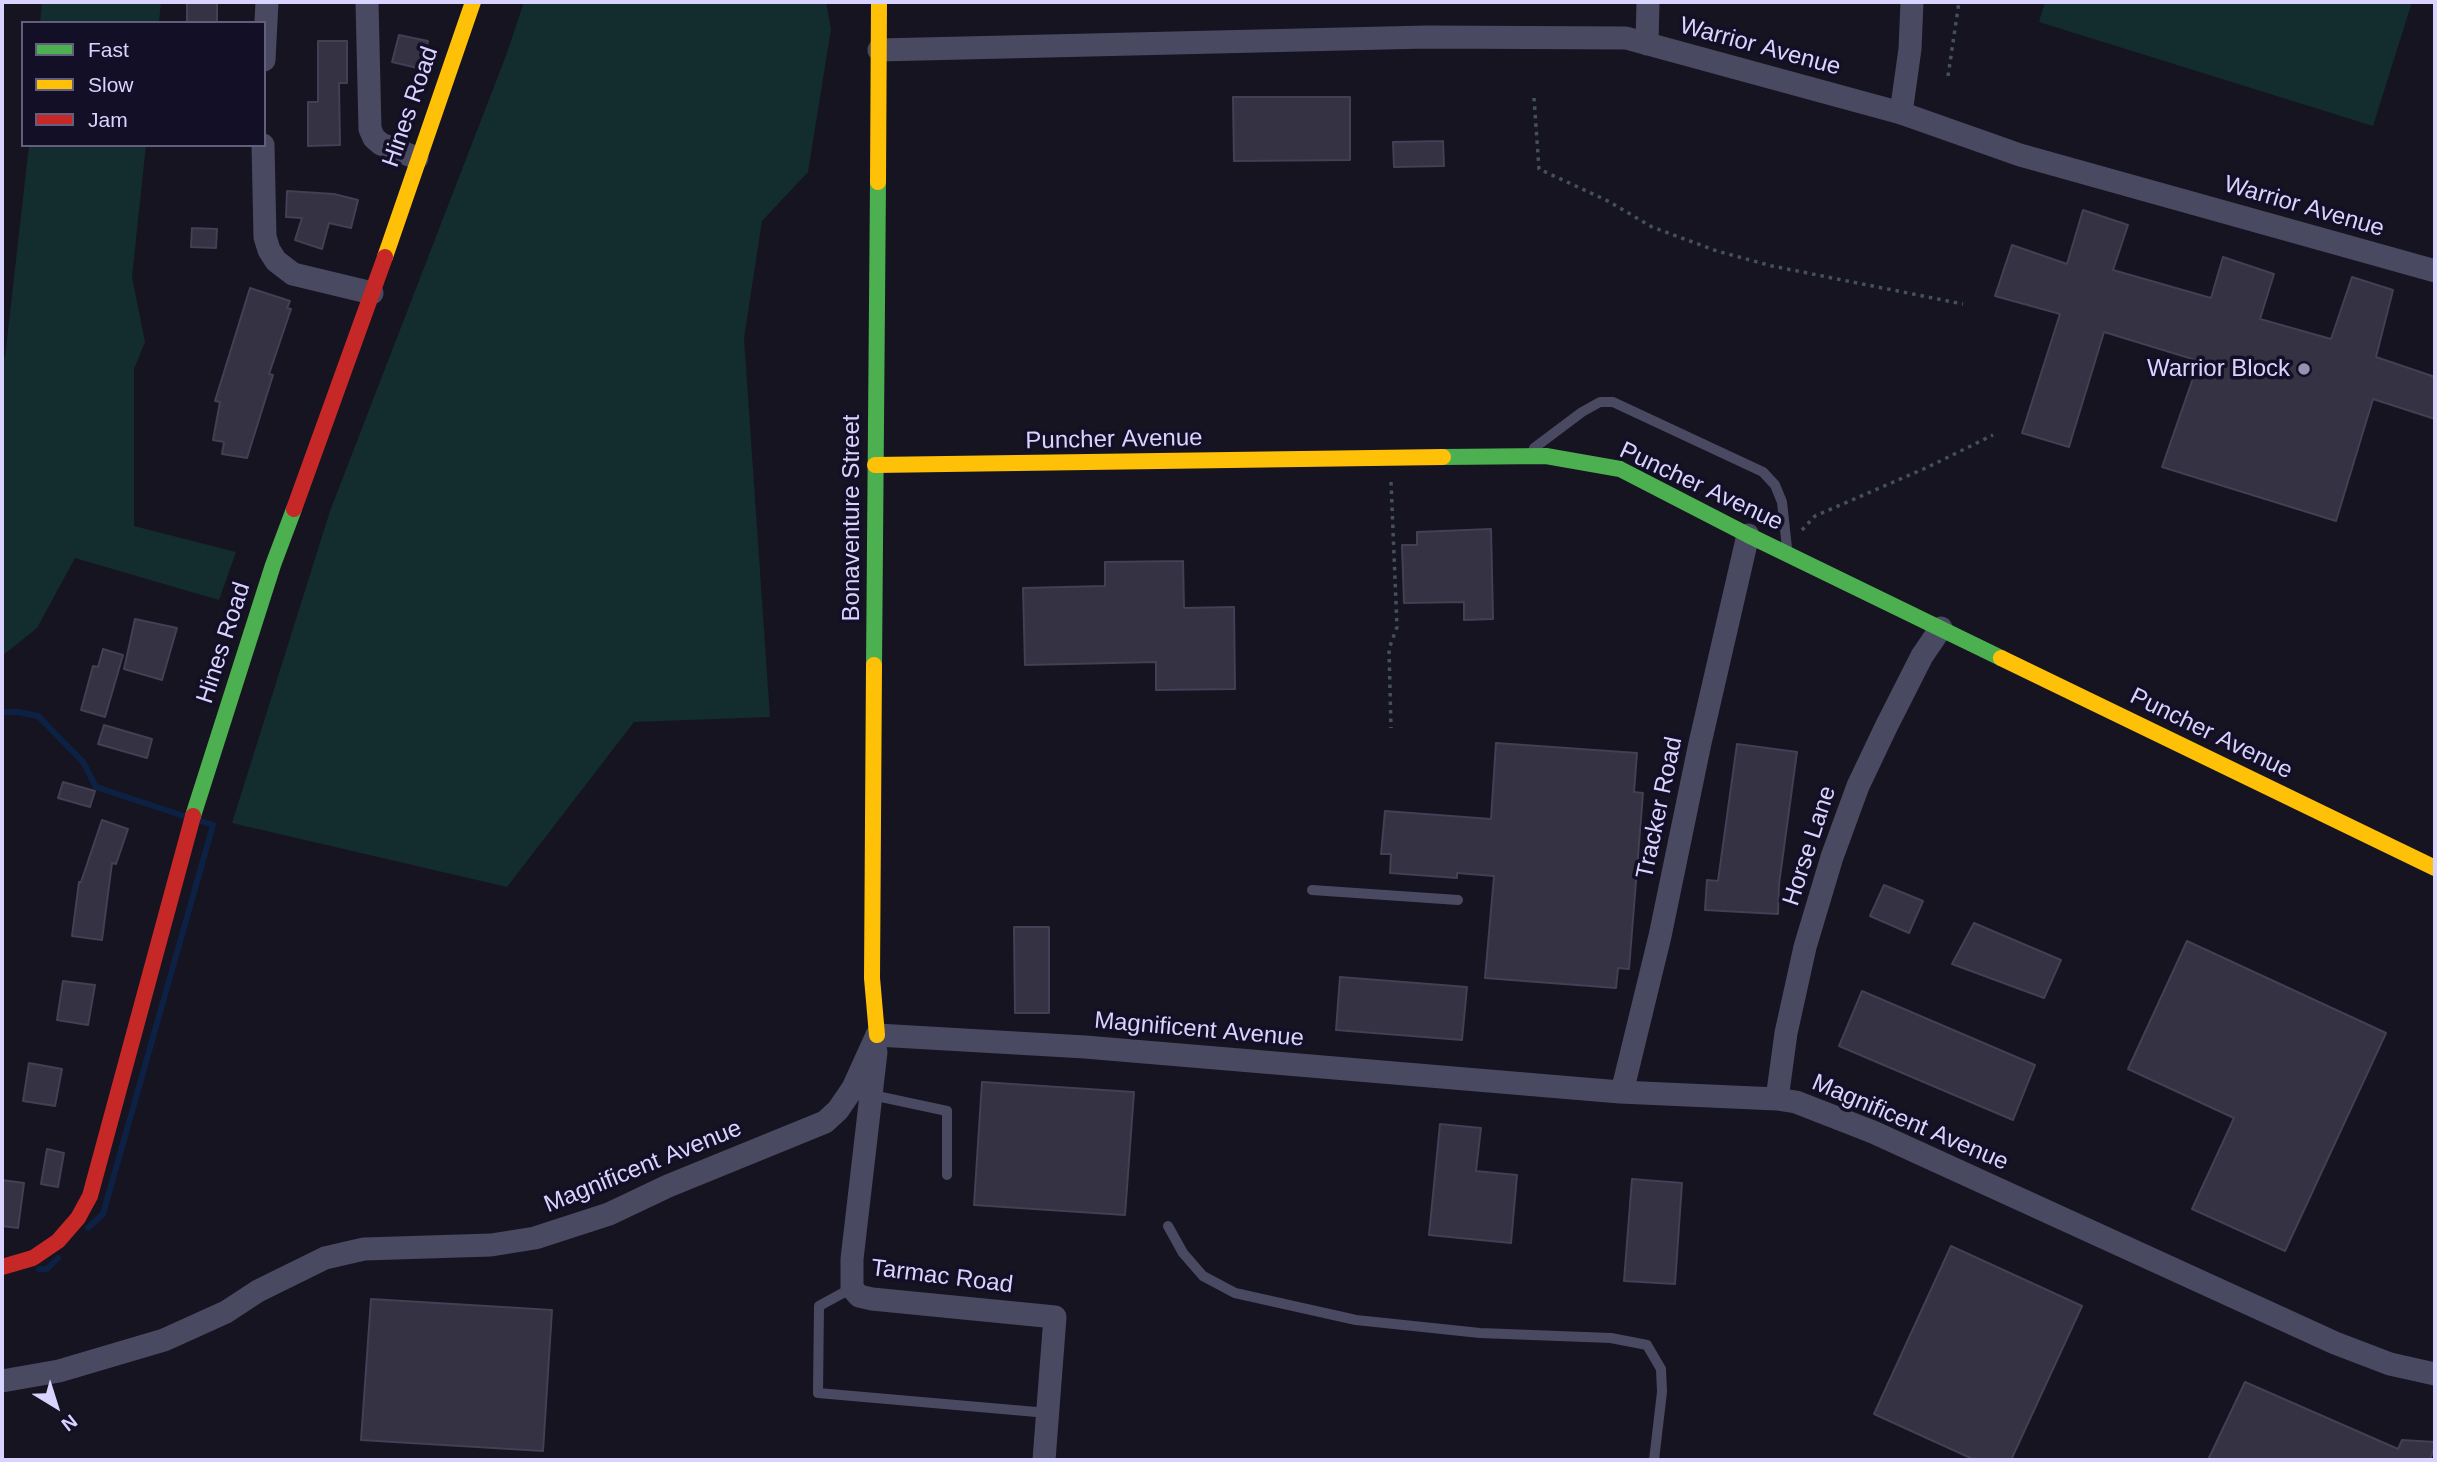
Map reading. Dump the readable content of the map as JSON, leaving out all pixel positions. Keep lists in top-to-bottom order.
{
  "streets": {
    "street": [
      "Warrior Avenue",
      "Hines Road",
      "Puncher Avenue",
      "Bonaventure Street",
      "Tracker Road",
      "Horse Lane",
      "Magnificent Avenue",
      "Tarmac Road"
    ]
  },
  "crossings": [
    ["Warrior Avenue", "Bonaventure Street"],
    ["Puncher Avenue", "Bonaventure Street"],
    ["Puncher Avenue", "Tracker Road"],
    ["Puncher Avenue", "Horse Lane"],
    ["Bonaventure Street", "Magnificent Avenue"],
    ["Bonaventure Street", "Tarmac Road"],
    ["Tracker Road", "Magnificent Avenue"],
    ["Horse Lane", "Magnificent Avenue"],
    ["Magnificent Avenue", "Tarmac Road"]
  ],
  "places": ["Warrior Block"],
  "legend": ["Fast", "Slow", "Jam"],
  "north": "bottom right"
}
